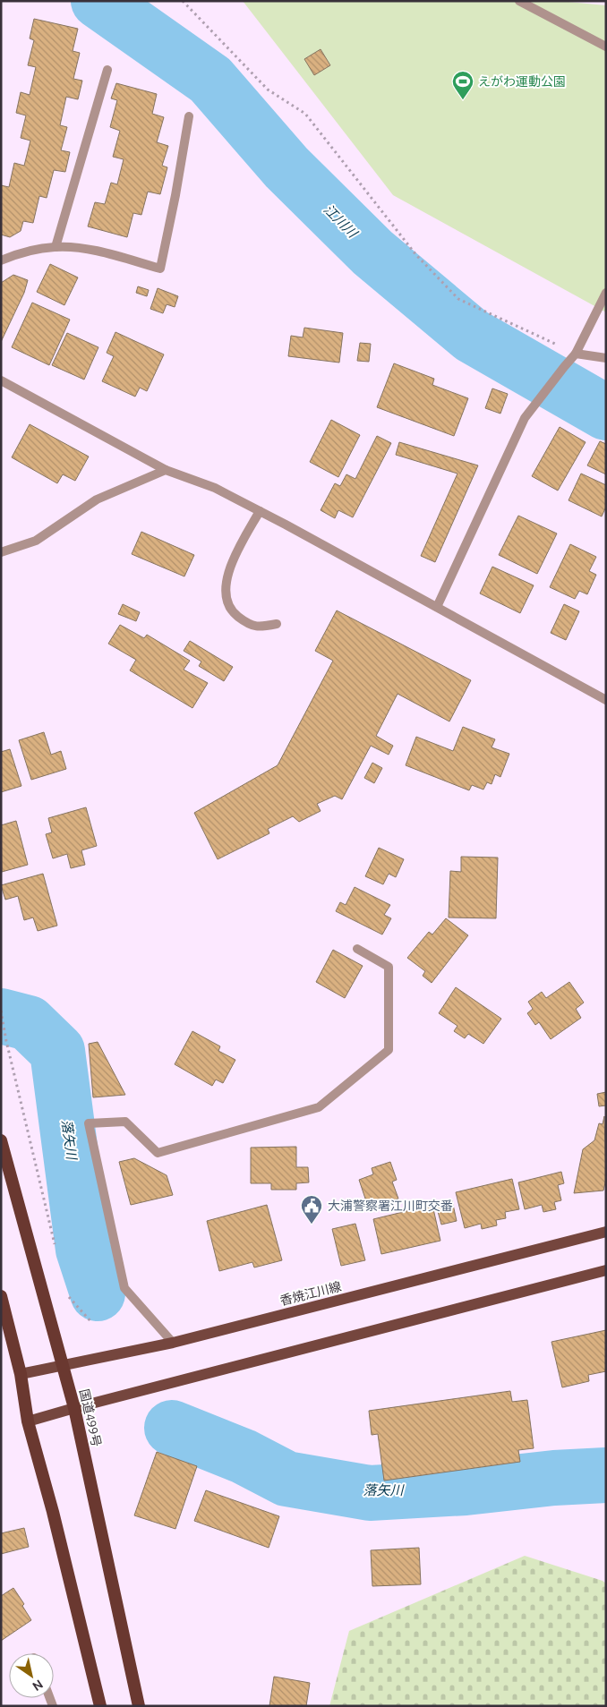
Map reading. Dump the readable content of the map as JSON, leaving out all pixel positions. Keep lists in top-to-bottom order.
{
  "streets": {
    "highway": ["国道499号"],
    "main road": ["香焼江川線"]
  },
  "crossings": [
    ["香焼江川線", "国道499号"]
  ],
  "water": ["江川川", "落矢川"],
  "places": {
    "sports": ["えがわ運動公園"],
    "public building": ["大浦警察署江川町交番"]
  },
  "north": "bottom right"
}
